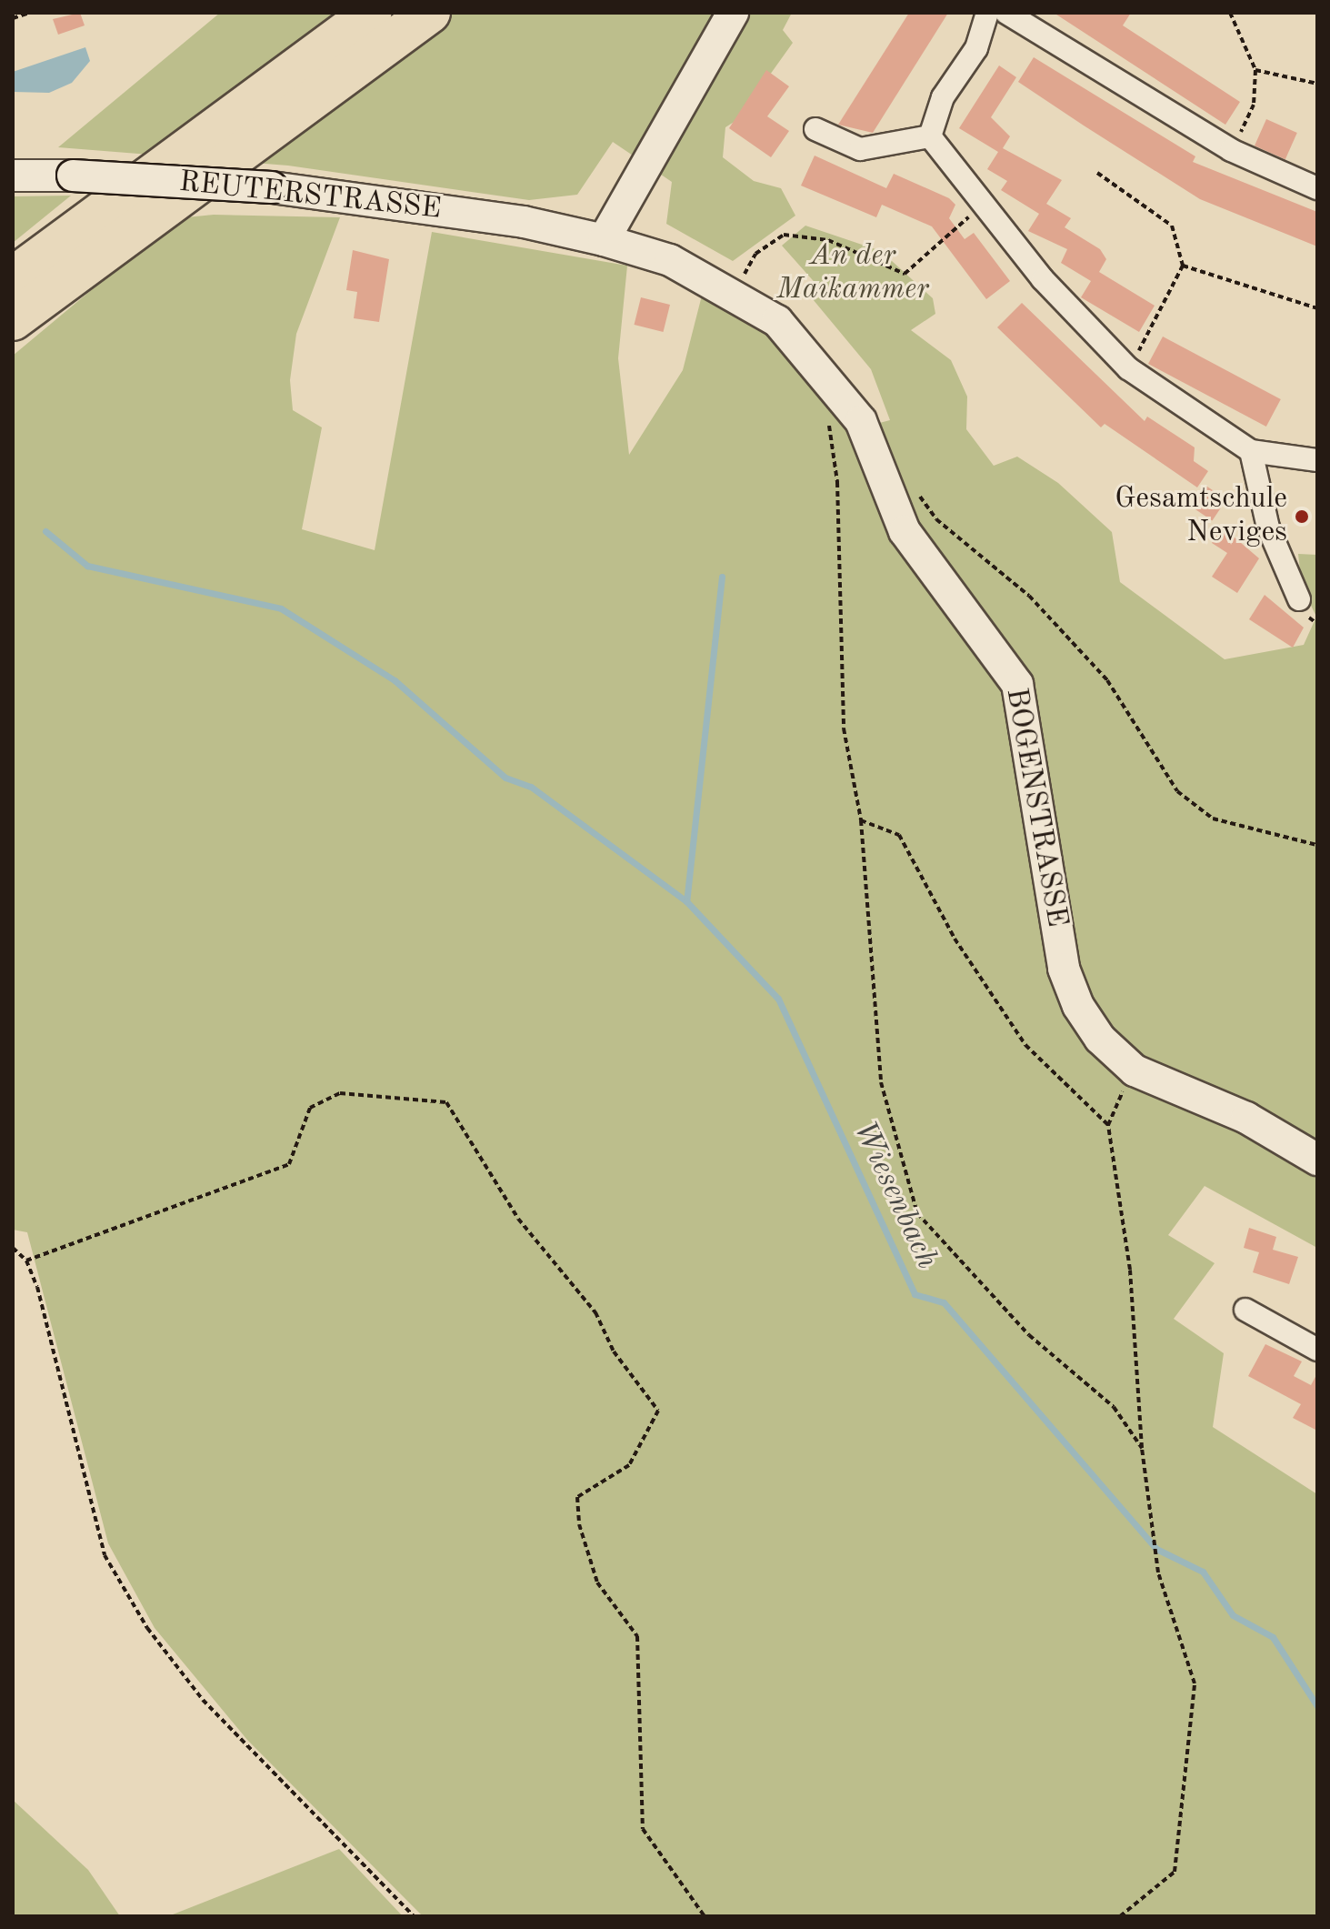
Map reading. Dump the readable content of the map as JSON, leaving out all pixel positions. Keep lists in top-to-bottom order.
{
  "streets": {
    "main road": ["REUTERSTRASSE", "BOGENSTRASSE"]
  },
  "crossings": [
    ["REUTERSTRASSE", "BOGENSTRASSE"]
  ],
  "water": ["Wiesenbach"],
  "parks": ["An der Maikammer"],
  "places": ["Gesamtschule Neviges"]
}
